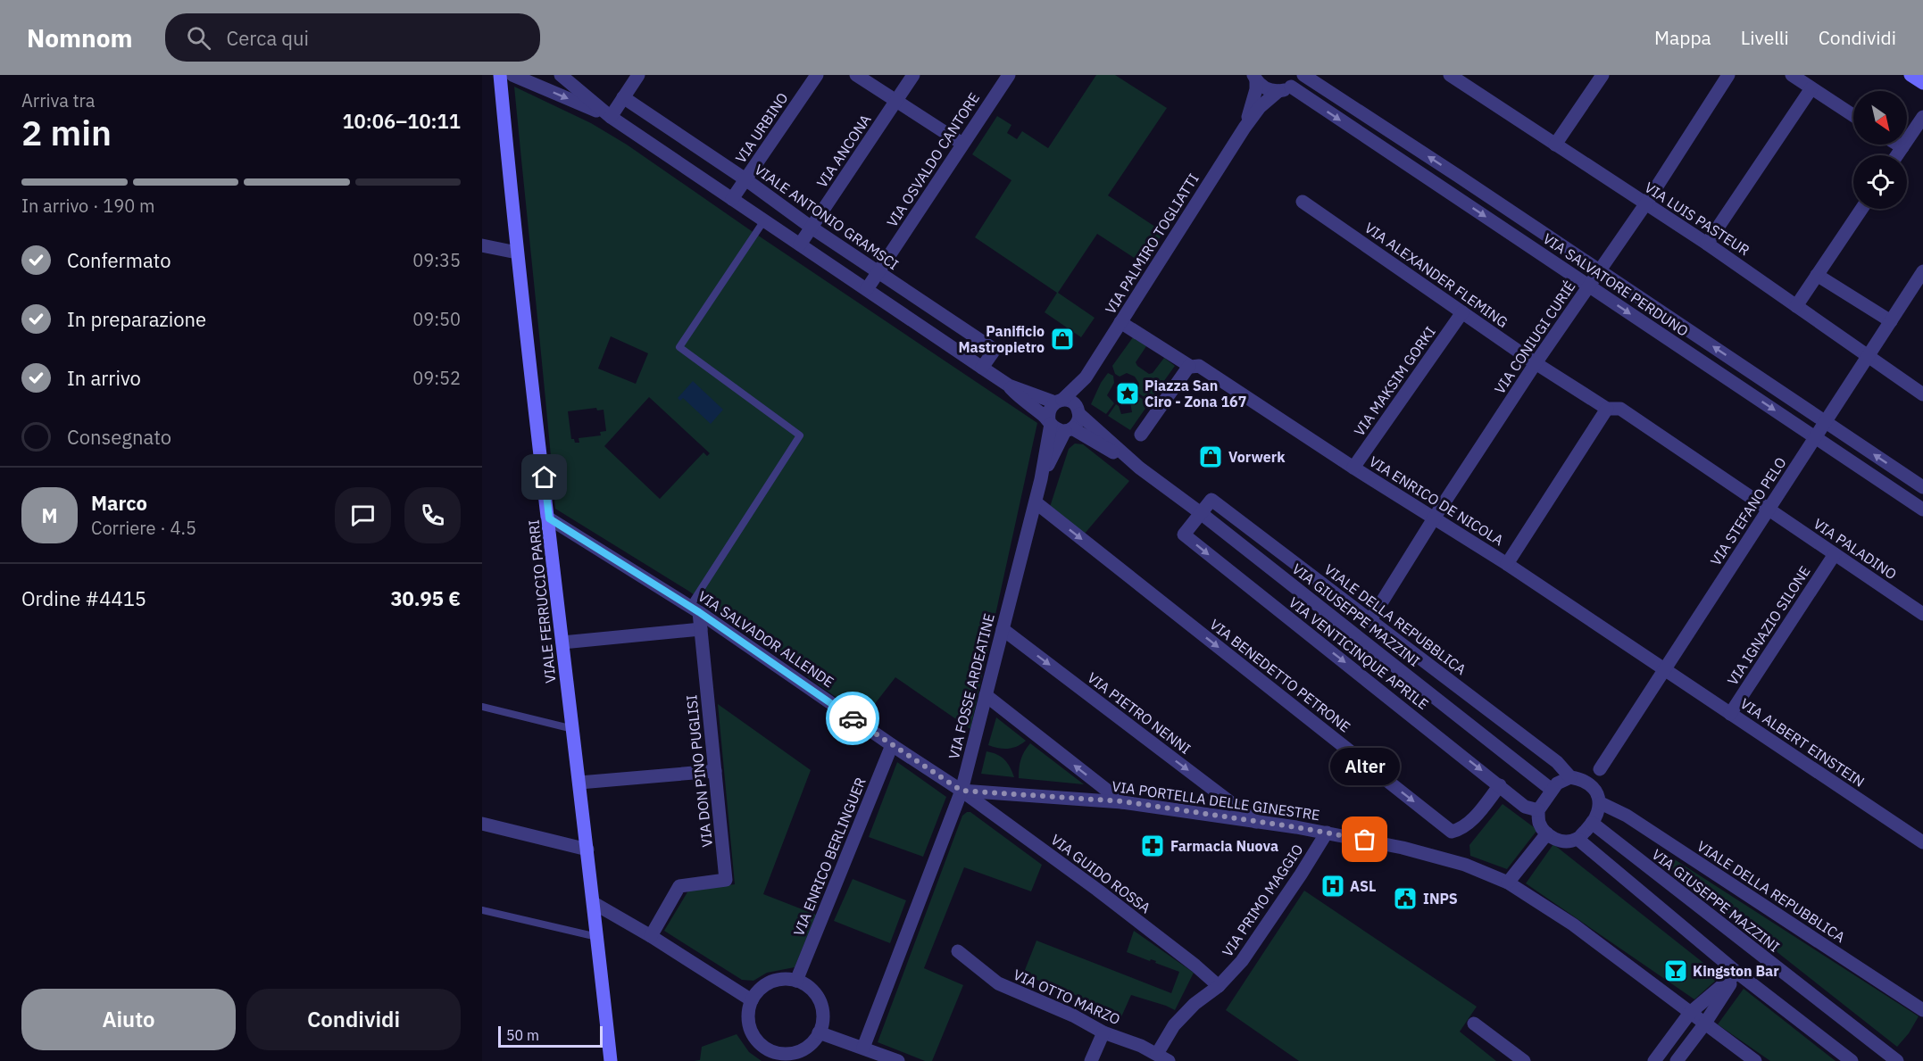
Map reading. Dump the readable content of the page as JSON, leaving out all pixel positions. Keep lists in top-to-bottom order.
{
  "streets": {
    "street": [
      "VIA URBINO",
      "VIA ANCONA",
      "VIA OSVALDO CANTORE",
      "VIALE ANTONIO GRAMSCI",
      "VIA LUIS PASTEUR",
      "VIA PALMIRO TOGLIATTI",
      "VIA ALEXANDER FLEMING",
      "VIA SALVATORE PERDUNO",
      "VIA CONIUGI CURIÉ",
      "VIA MAKSIM GORKI",
      "VIA ENRICO DE NICOLA",
      "VIA STEFANO PELO",
      "VIA PALADINO",
      "VIALE FERRUCCIO PARRI",
      "VIA GIUSEPPE MAZZINI",
      "VIALE DELLA REPUBBLICA",
      "VIA IGNAZIO SILONE",
      "VIA SALVADOR ALLENDE",
      "VIA VENTICINQUE APRILE",
      "VIA BENEDETTO PETRONE",
      "VIA FOSSE ARDEATINE",
      "VIA PIETRO NENNI",
      "VIA ALBERT EINSTEIN",
      "VIA DON PINO PUGLISI",
      "VIA PORTELLA DELLE GINESTRE",
      "VIA ENRICO BERLINGUER",
      "VIA GUIDO ROSSA",
      "VIA PRIMO MAGGIO",
      "VIA OTTO MARZO"
    ]
  },
  "crossings": [
    ["VIA URBINO", "VIALE ANTONIO GRAMSCI"],
    ["VIA ANCONA", "VIALE ANTONIO GRAMSCI"],
    ["VIA OSVALDO CANTORE", "VIALE ANTONIO GRAMSCI"],
    ["VIA LUIS PASTEUR", "VIA CONIUGI CURIÉ"],
    ["VIA LUIS PASTEUR", "VIA STEFANO PELO"],
    ["VIA PALMIRO TOGLIATTI", "VIA SALVATORE PERDUNO"],
    ["VIA PALMIRO TOGLIATTI", "VIA ENRICO DE NICOLA"],
    ["VIA PALMIRO TOGLIATTI", "VIA GIUSEPPE MAZZINI"],
    ["VIA ALEXANDER FLEMING", "VIA CONIUGI CURIÉ"],
    ["VIA ALEXANDER FLEMING", "VIA MAKSIM GORKI"],
    ["VIA ALEXANDER FLEMING", "VIA STEFANO PELO"],
    ["VIA ALEXANDER FLEMING", "VIA PALADINO"],
    ["VIA SALVATORE PERDUNO", "VIA CONIUGI CURIÉ"],
    ["VIA SALVATORE PERDUNO", "VIA STEFANO PELO"],
    ["VIA CONIUGI CURIÉ", "VIA ENRICO DE NICOLA"],
    ["VIA CONIUGI CURIÉ", "VIALE DELLA REPUBBLICA"],
    ["VIA MAKSIM GORKI", "VIA ENRICO DE NICOLA"],
    ["VIA ENRICO DE NICOLA", "VIA STEFANO PELO"],
    ["VIA ENRICO DE NICOLA", "VIA ALBERT EINSTEIN"],
    ["VIA STEFANO PELO", "VIA PALADINO"],
    ["VIA STEFANO PELO", "VIA GIUSEPPE MAZZINI"],
    ["VIA STEFANO PELO", "VIALE DELLA REPUBBLICA"],
    ["VIA STEFANO PELO", "VIA VENTICINQUE APRILE"],
    ["VIA STEFANO PELO", "VIA ALBERT EINSTEIN"],
    ["VIA PALADINO", "VIA IGNAZIO SILONE"],
    ["VIALE FERRUCCIO PARRI", "VIA SALVADOR ALLENDE"],
    ["VIA GIUSEPPE MAZZINI", "VIALE DELLA REPUBBLICA"],
    ["VIA GIUSEPPE MAZZINI", "VIA VENTICINQUE APRILE"],
    ["VIALE DELLA REPUBBLICA", "VIA VENTICINQUE APRILE"],
    ["VIA IGNAZIO SILONE", "VIA ALBERT EINSTEIN"],
    ["VIA SALVADOR ALLENDE", "VIA FOSSE ARDEATINE"],
    ["VIA SALVADOR ALLENDE", "VIA DON PINO PUGLISI"],
    ["VIA SALVADOR ALLENDE", "VIA PORTELLA DELLE GINESTRE"],
    ["VIA SALVADOR ALLENDE", "VIA ENRICO BERLINGUER"],
    ["VIA SALVADOR ALLENDE", "VIA GUIDO ROSSA"],
    ["VIA VENTICINQUE APRILE", "VIA BENEDETTO PETRONE"],
    ["VIA BENEDETTO PETRONE", "VIA FOSSE ARDEATINE"],
    ["VIA FOSSE ARDEATINE", "VIA PIETRO NENNI"],
    ["VIA FOSSE ARDEATINE", "VIA PORTELLA DELLE GINESTRE"],
    ["VIA FOSSE ARDEATINE", "VIA GUIDO ROSSA"],
    ["VIA PIETRO NENNI", "VIA PORTELLA DELLE GINESTRE"],
    ["VIA PORTELLA DELLE GINESTRE", "VIA GUIDO ROSSA"],
    ["VIA PORTELLA DELLE GINESTRE", "VIA PRIMO MAGGIO"],
    ["VIA GUIDO ROSSA", "VIA PRIMO MAGGIO"],
    ["VIA PRIMO MAGGIO", "VIA OTTO MARZO"]
  ],
  "one_way": ["VIA VENTICINQUE APRILE", "VIA BENEDETTO PETRONE"],
  "places": {
    "shop": ["Panificio Mastropietro", "Vorwerk"],
    "place": ["Piazza San Ciro - Zona 167"],
    "other": ["Alter"],
    "pharmacy": ["Farmacia Nuova"],
    "hospital": ["ASL"],
    "public building": ["INPS"],
    "bar": ["Kingston Bar"]
  },
  "scale_bar": "50 m",
  "north": "bottom right",
  "page": {
    "header": "Nomnom",
    "search": "Cerca qui",
    "nav": ["Mappa", "Livelli", "Condividi"],
    "heading": ["2 min", "Arriva tra", "10:06–10:11"],
    "panel": [
      "Marco",
      "Corriere · 4.5",
      "Ordine #4415",
      "30.95 €"
    ],
    "bar": "In arrivo · 190 m",
    "list": [
      ["Confermato", "09:35"],
      ["In preparazione", "09:50"],
      ["In arrivo", "09:52"],
      "Consegnato"
    ],
    "round": "M",
    "bubble": "Alter",
    "buttons": ["Aiuto", "Condividi"],
    "scale": "50 m"
  }
}
